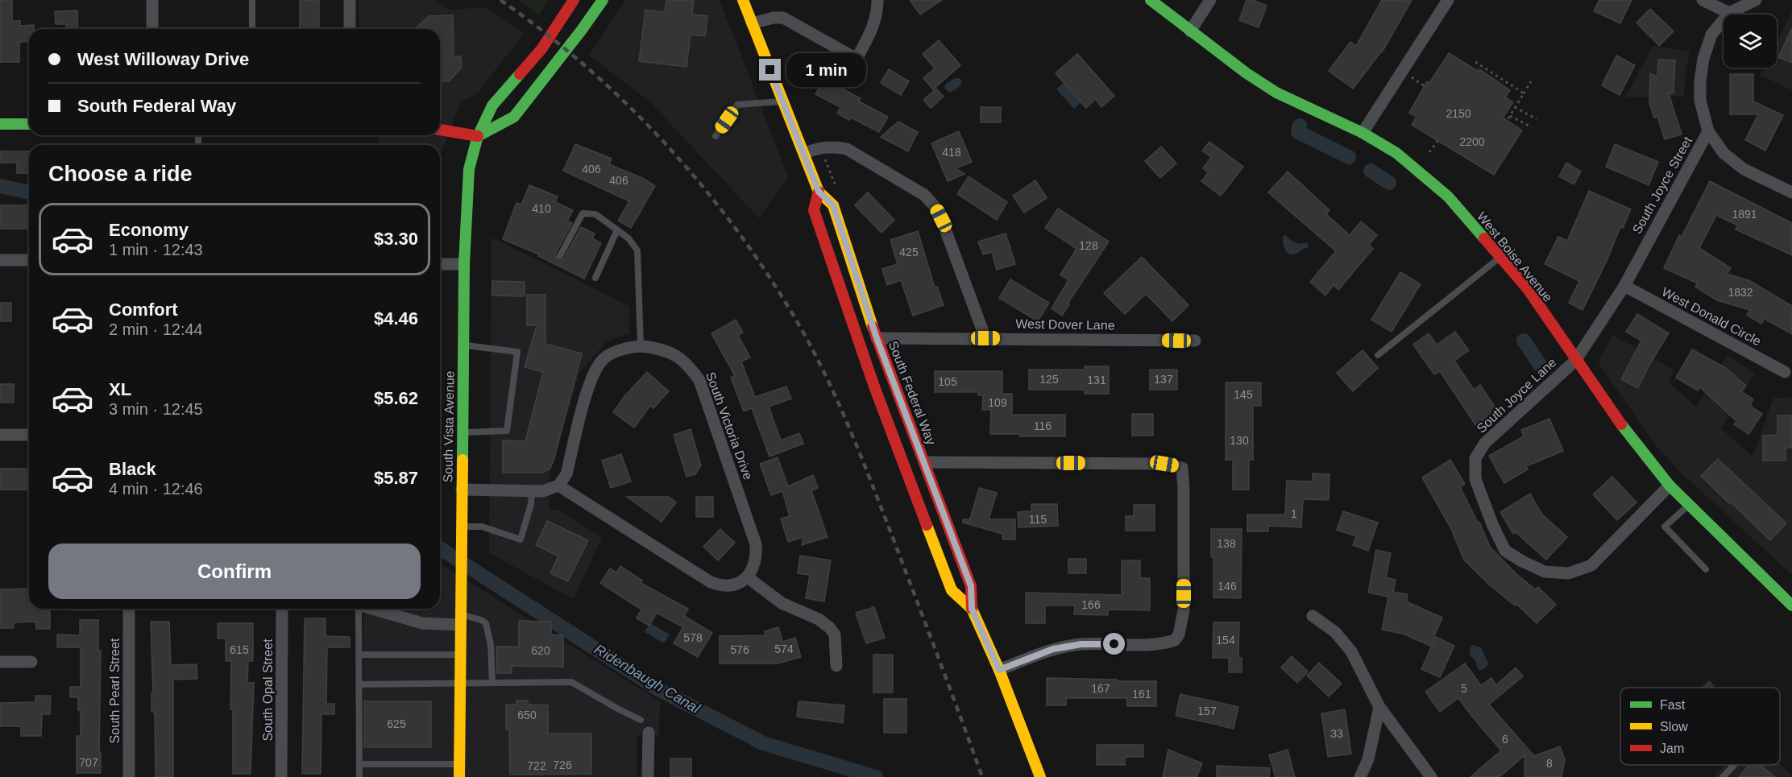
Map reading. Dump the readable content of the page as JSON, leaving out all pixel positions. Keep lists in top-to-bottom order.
{
  "streets": {
    "main road": ["West Boise Avenue", "South Federal Way", "South Vista Avenue"],
    "street": [
      "South Joyce Street",
      "West Donald Circle",
      "West Dover Lane",
      "South Joyce Lane",
      "South Victoria Drive",
      "South Opal Street",
      "South Pearl Street"
    ]
  },
  "crossings": [
    ["South Joyce Street", "West Boise Avenue"],
    ["South Joyce Street", "West Donald Circle"],
    ["South Joyce Street", "South Joyce Lane"],
    ["West Boise Avenue", "South Joyce Lane"],
    ["West Dover Lane", "South Federal Way"]
  ],
  "water": ["Ridenbaugh Canal"],
  "house_numbers": [
    "2150",
    "2200",
    "418",
    "406",
    "406",
    "410",
    "1891",
    "128",
    "425",
    "1832",
    "125",
    "137",
    "131",
    "105",
    "145",
    "109",
    "116",
    "130",
    "1",
    "115",
    "138",
    "146",
    "166",
    "578",
    "154",
    "574",
    "615",
    "576",
    "620",
    "167",
    "5",
    "161",
    "157",
    "650",
    "625",
    "33",
    "6",
    "707",
    "8",
    "726",
    "722"
  ],
  "legend": ["Fast", "Slow", "Jam"],
  "page": {
    "banner": ["West Willoway Drive", "South Federal Way"],
    "bubble": "1 min",
    "heading": "Choose a ride",
    "list": [
      {
        "name": "Economy",
        "note": "1 min · 12:43",
        "value": "$3.30"
      },
      {
        "name": "Comfort",
        "note": "2 min · 12:44",
        "value": "$4.46"
      },
      {
        "name": "XL",
        "note": "3 min · 12:45",
        "value": "$5.62"
      },
      {
        "name": "Black",
        "note": "4 min · 12:46",
        "value": "$5.87"
      }
    ],
    "buttons": "Confirm"
  }
}
